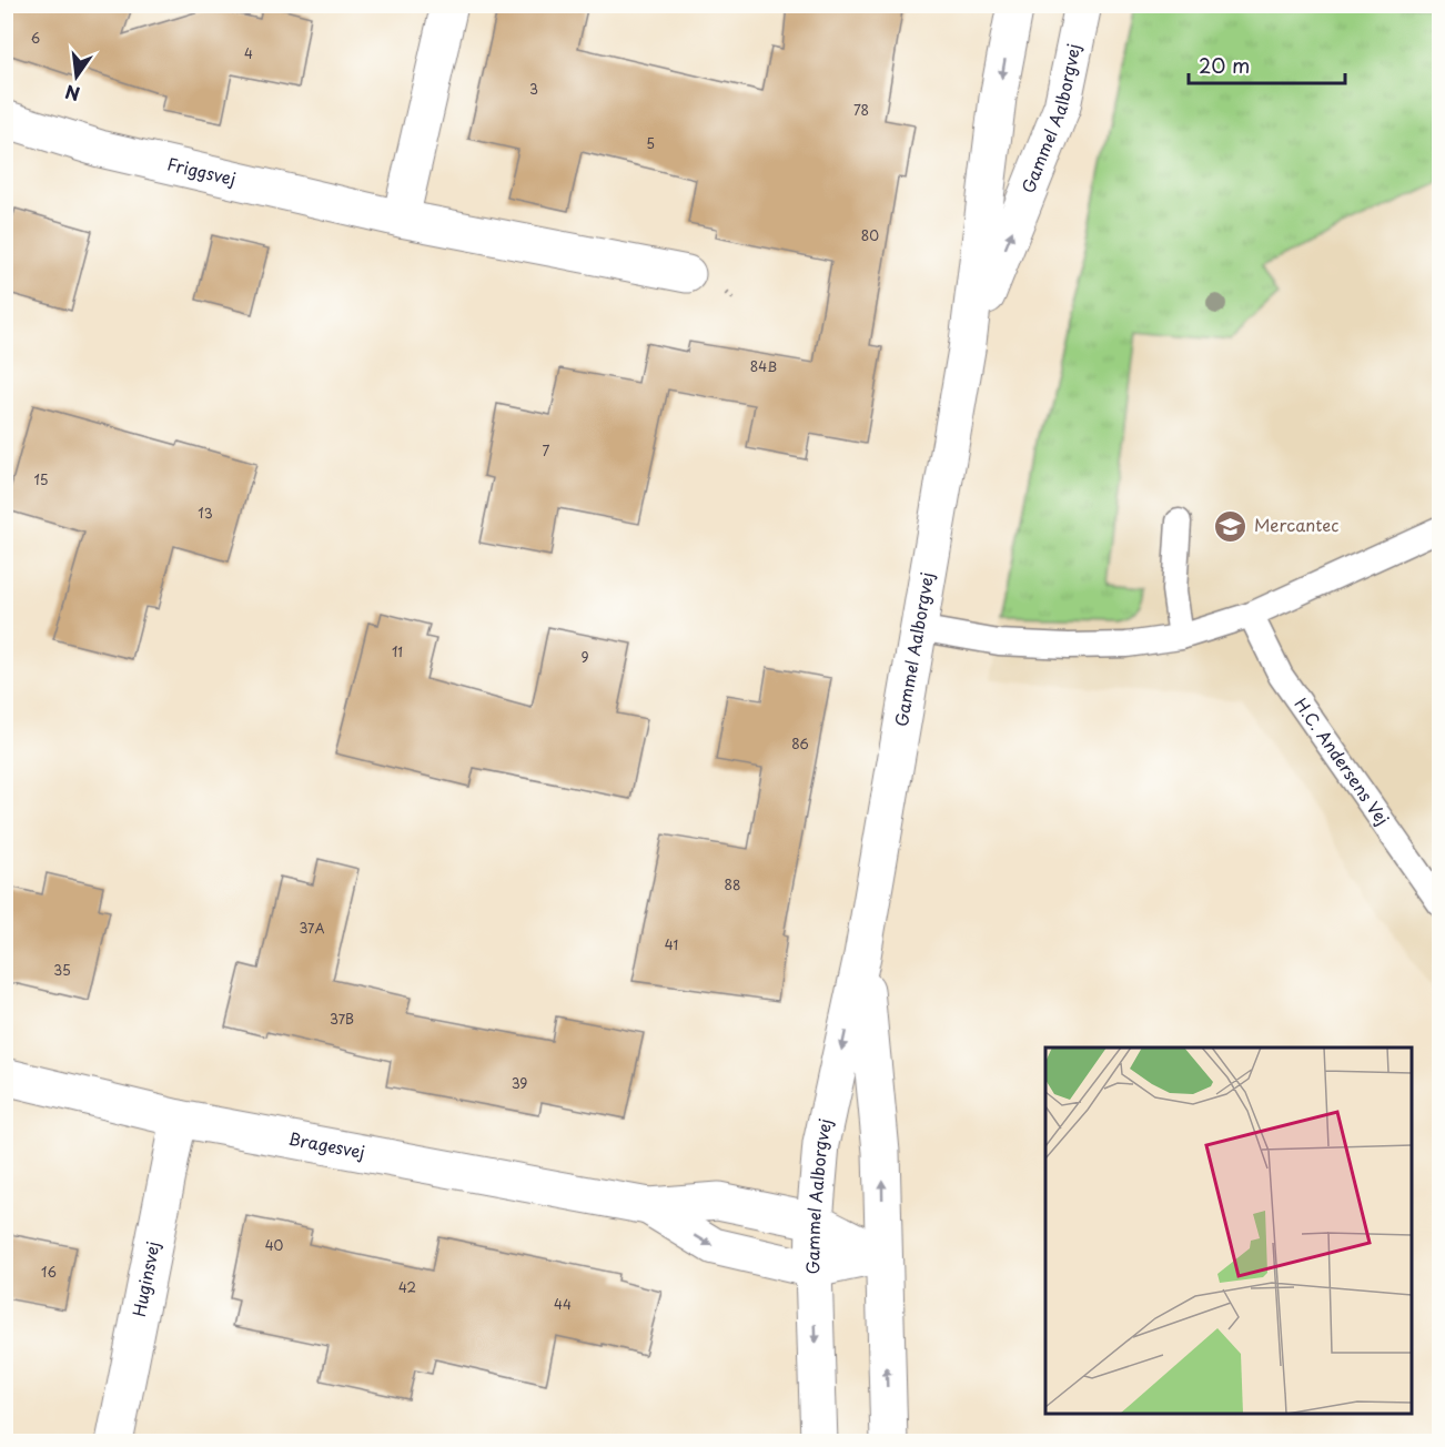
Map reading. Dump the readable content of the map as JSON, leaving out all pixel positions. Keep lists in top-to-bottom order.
{
  "streets": {
    "street": [
      "Gammel Aalborgvej",
      "Friggsvej",
      "Bragesvej",
      "Huginsvej"
    ],
    "lane": ["H.C. Andersens Vej"]
  },
  "crossings": [
    ["Gammel Aalborgvej", "Bragesvej"],
    ["Bragesvej", "Huginsvej"]
  ],
  "places": {
    "school or university": ["Mercantec"]
  },
  "house_numbers": [
    "6",
    "4",
    "3",
    "78",
    "5",
    "80",
    "84B",
    "7",
    "15",
    "13",
    "11",
    "9",
    "86",
    "88",
    "37A",
    "41",
    "35",
    "37B",
    "39",
    "40",
    "16",
    "42",
    "44"
  ],
  "scale_bar": "20 m",
  "north": "bottom"
}
